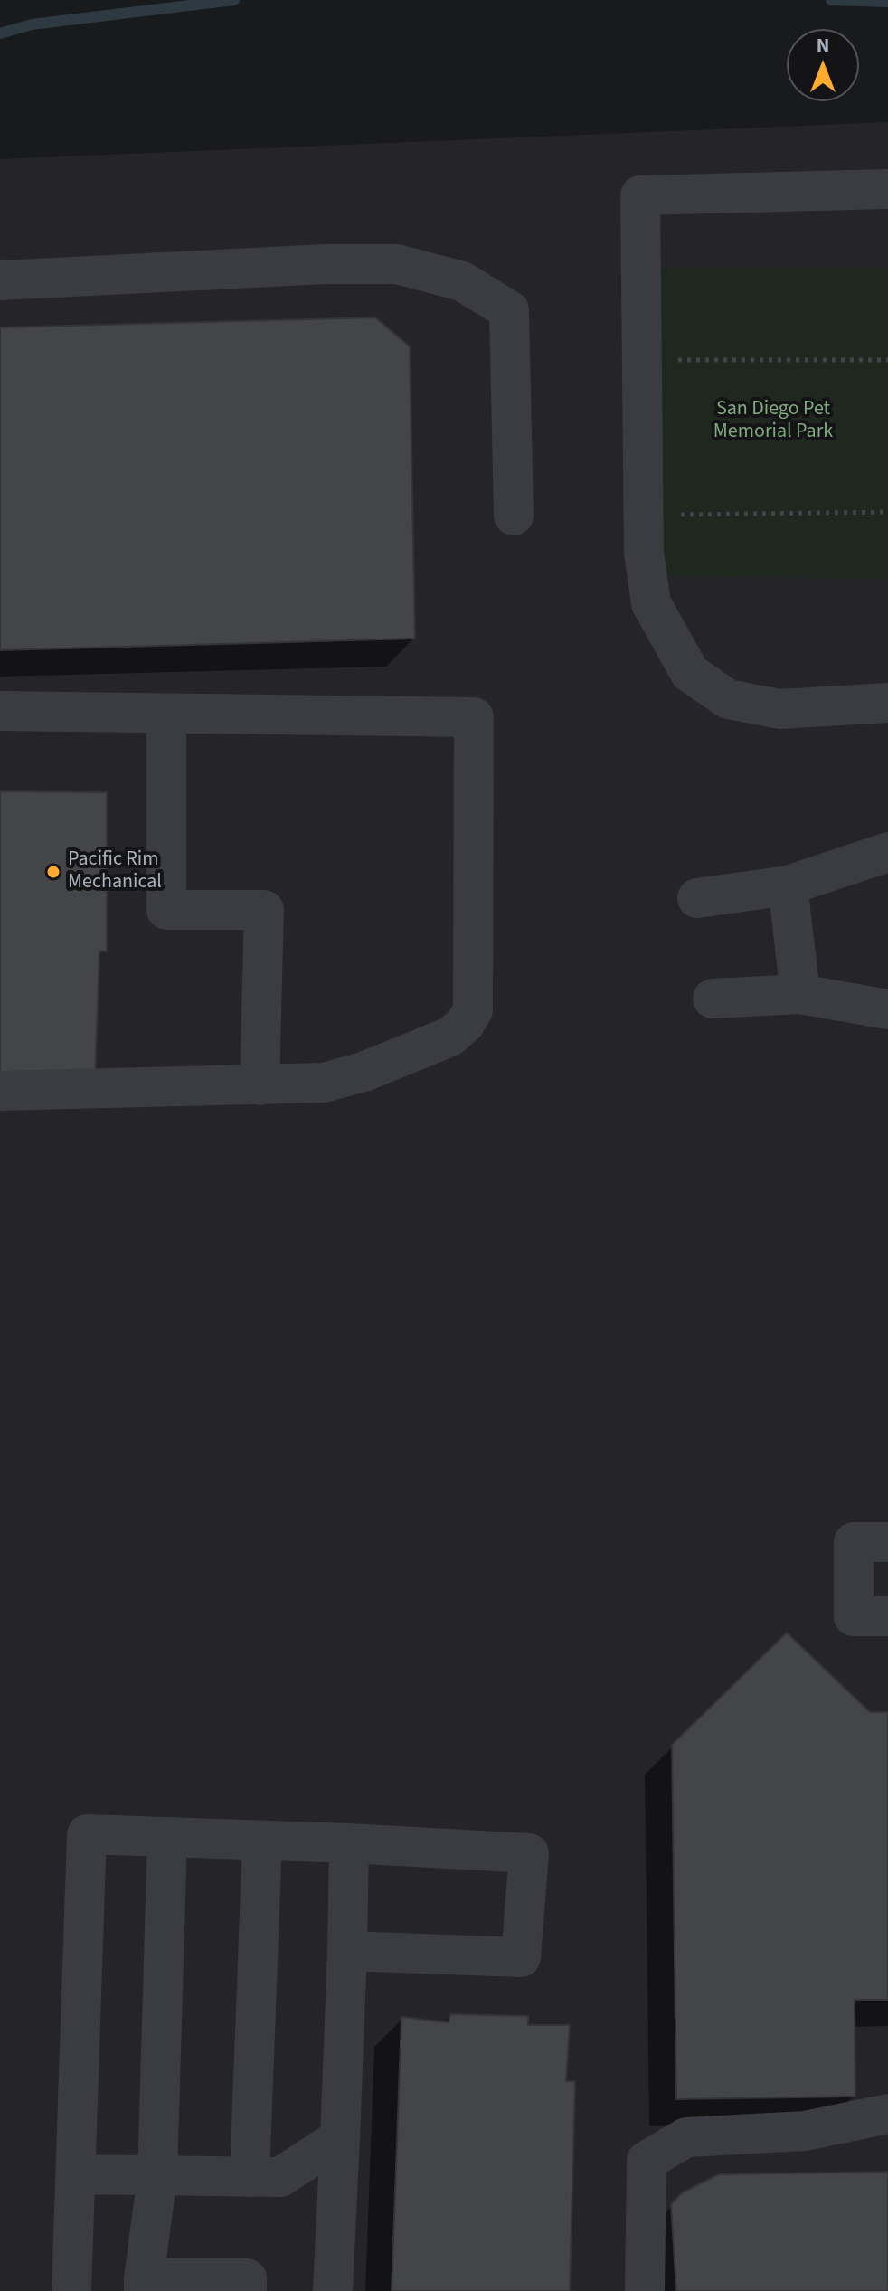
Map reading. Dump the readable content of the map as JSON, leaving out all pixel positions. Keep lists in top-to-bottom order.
{
  "parks": ["San Diego Pet Memorial Park"],
  "places": ["Pacific Rim Mechanical"],
  "north": "top"
}
